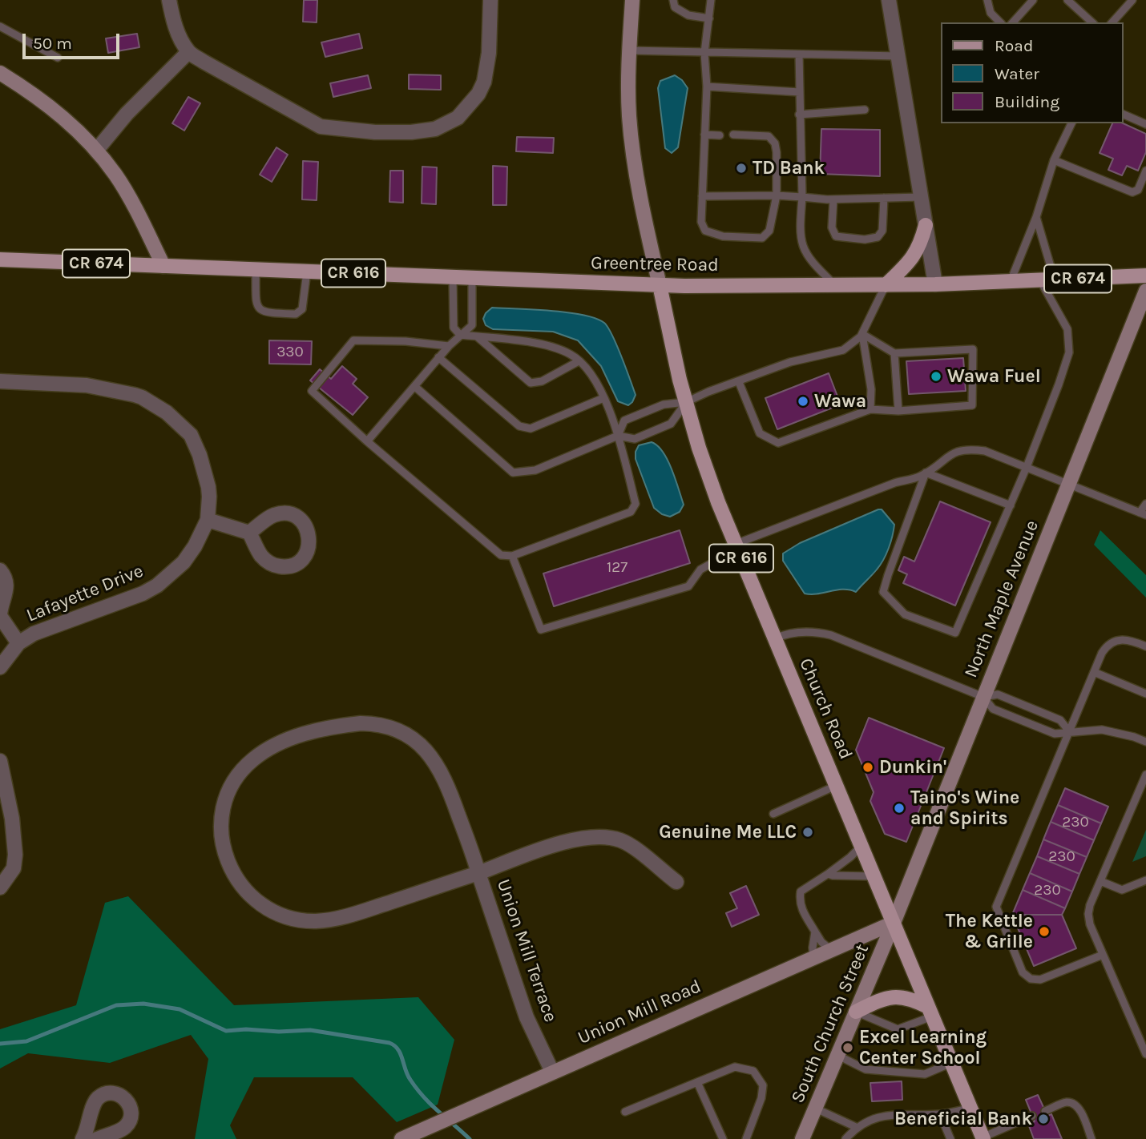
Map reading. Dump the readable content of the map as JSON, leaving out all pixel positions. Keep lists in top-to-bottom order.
{
  "streets": {
    "main road": [
      "CR 674",
      "Greentree Road",
      "CR 616",
      "North Maple Avenue",
      "Church Road",
      "Union Mill Road",
      "South Church Street"
    ],
    "street": ["Lafayette Drive", "Union Mill Terrace"]
  },
  "crossings": [
    ["CR 674", "Greentree Road"],
    ["Greentree Road", "Church Road"],
    ["North Maple Avenue", "Church Road"],
    ["North Maple Avenue", "Union Mill Road"],
    ["North Maple Avenue", "South Church Street"],
    ["Church Road", "Union Mill Road"],
    ["Church Road", "South Church Street"],
    ["Union Mill Terrace", "Union Mill Road"],
    ["Union Mill Road", "South Church Street"]
  ],
  "places": [
    "TD Bank",
    "Wawa Fuel",
    "Wawa",
    "Dunkin'",
    "Taino's Wine and Spirits",
    "Genuine Me LLC",
    "The Kettle & Grille",
    "Excel Learning Center School",
    "Beneficial Bank"
  ],
  "house_numbers": [
    "330",
    "127",
    "230",
    "230",
    "230"
  ],
  "legend": ["Road", "Water", "Building"],
  "scale_bar": "50 m"
}
